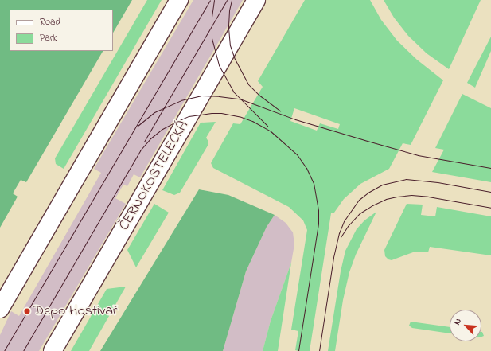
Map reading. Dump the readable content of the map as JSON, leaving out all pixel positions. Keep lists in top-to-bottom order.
{
  "streets": {
    "main road": ["ČERNOKOSTELECKÁ"]
  },
  "places": ["Depo Hostivař"],
  "legend": ["Road", "Park"],
  "north": "top left"
}
